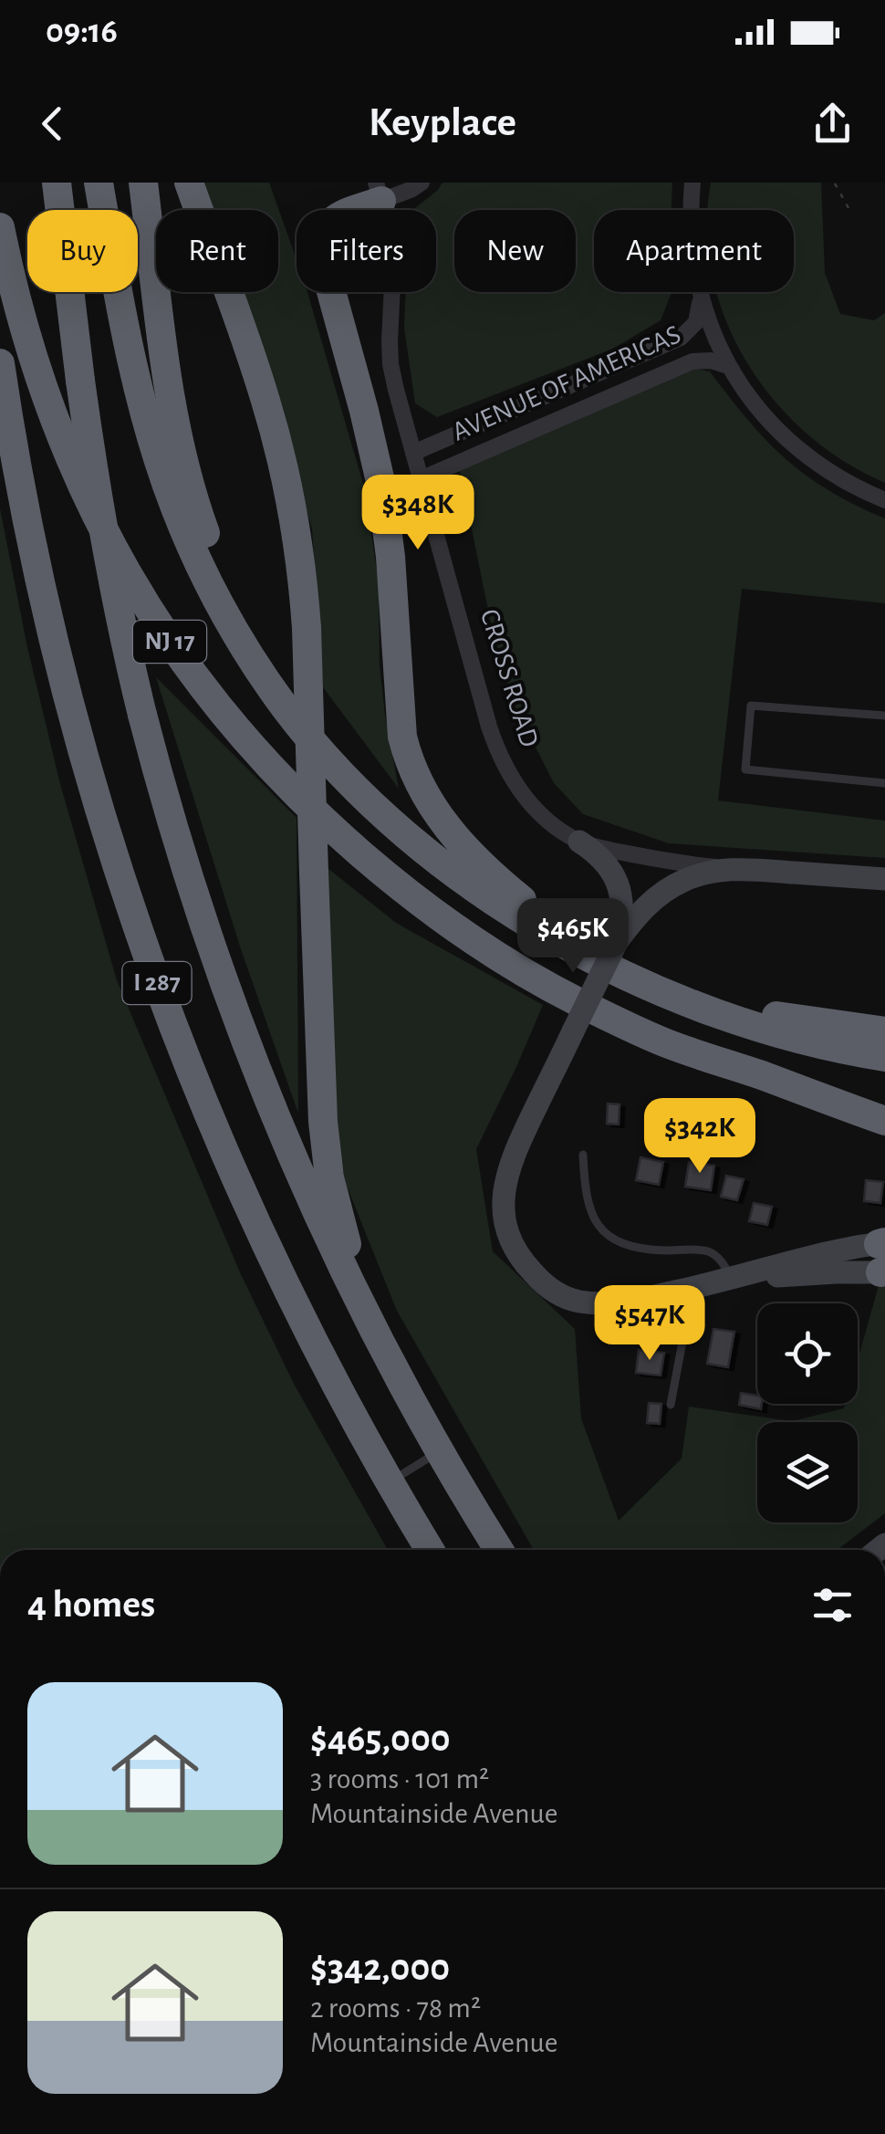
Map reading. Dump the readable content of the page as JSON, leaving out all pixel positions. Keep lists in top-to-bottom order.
{
  "streets": {
    "highway": ["NJ 17", "I 287"],
    "street": ["AVENUE OF AMERICAS", "CROSS ROAD"]
  },
  "crossings": [
    ["AVENUE OF AMERICAS", "CROSS ROAD"]
  ],
  "page": {
    "status": "09:16",
    "header": "Keyplace",
    "chip": [
      "Buy",
      "Rent",
      "Filters",
      "New",
      "Apartment"
    ],
    "price": [
      "$348K",
      "$465K",
      "$342K",
      "$547K"
    ],
    "heading": "4 homes",
    "list": [
      {
        "name": "$465,000",
        "note": "3 rooms · 101 m² · Mountainside Avenue"
      },
      {
        "name": "$342,000",
        "note": "2 rooms · 78 m² · Mountainside Avenue"
      }
    ]
  }
}
